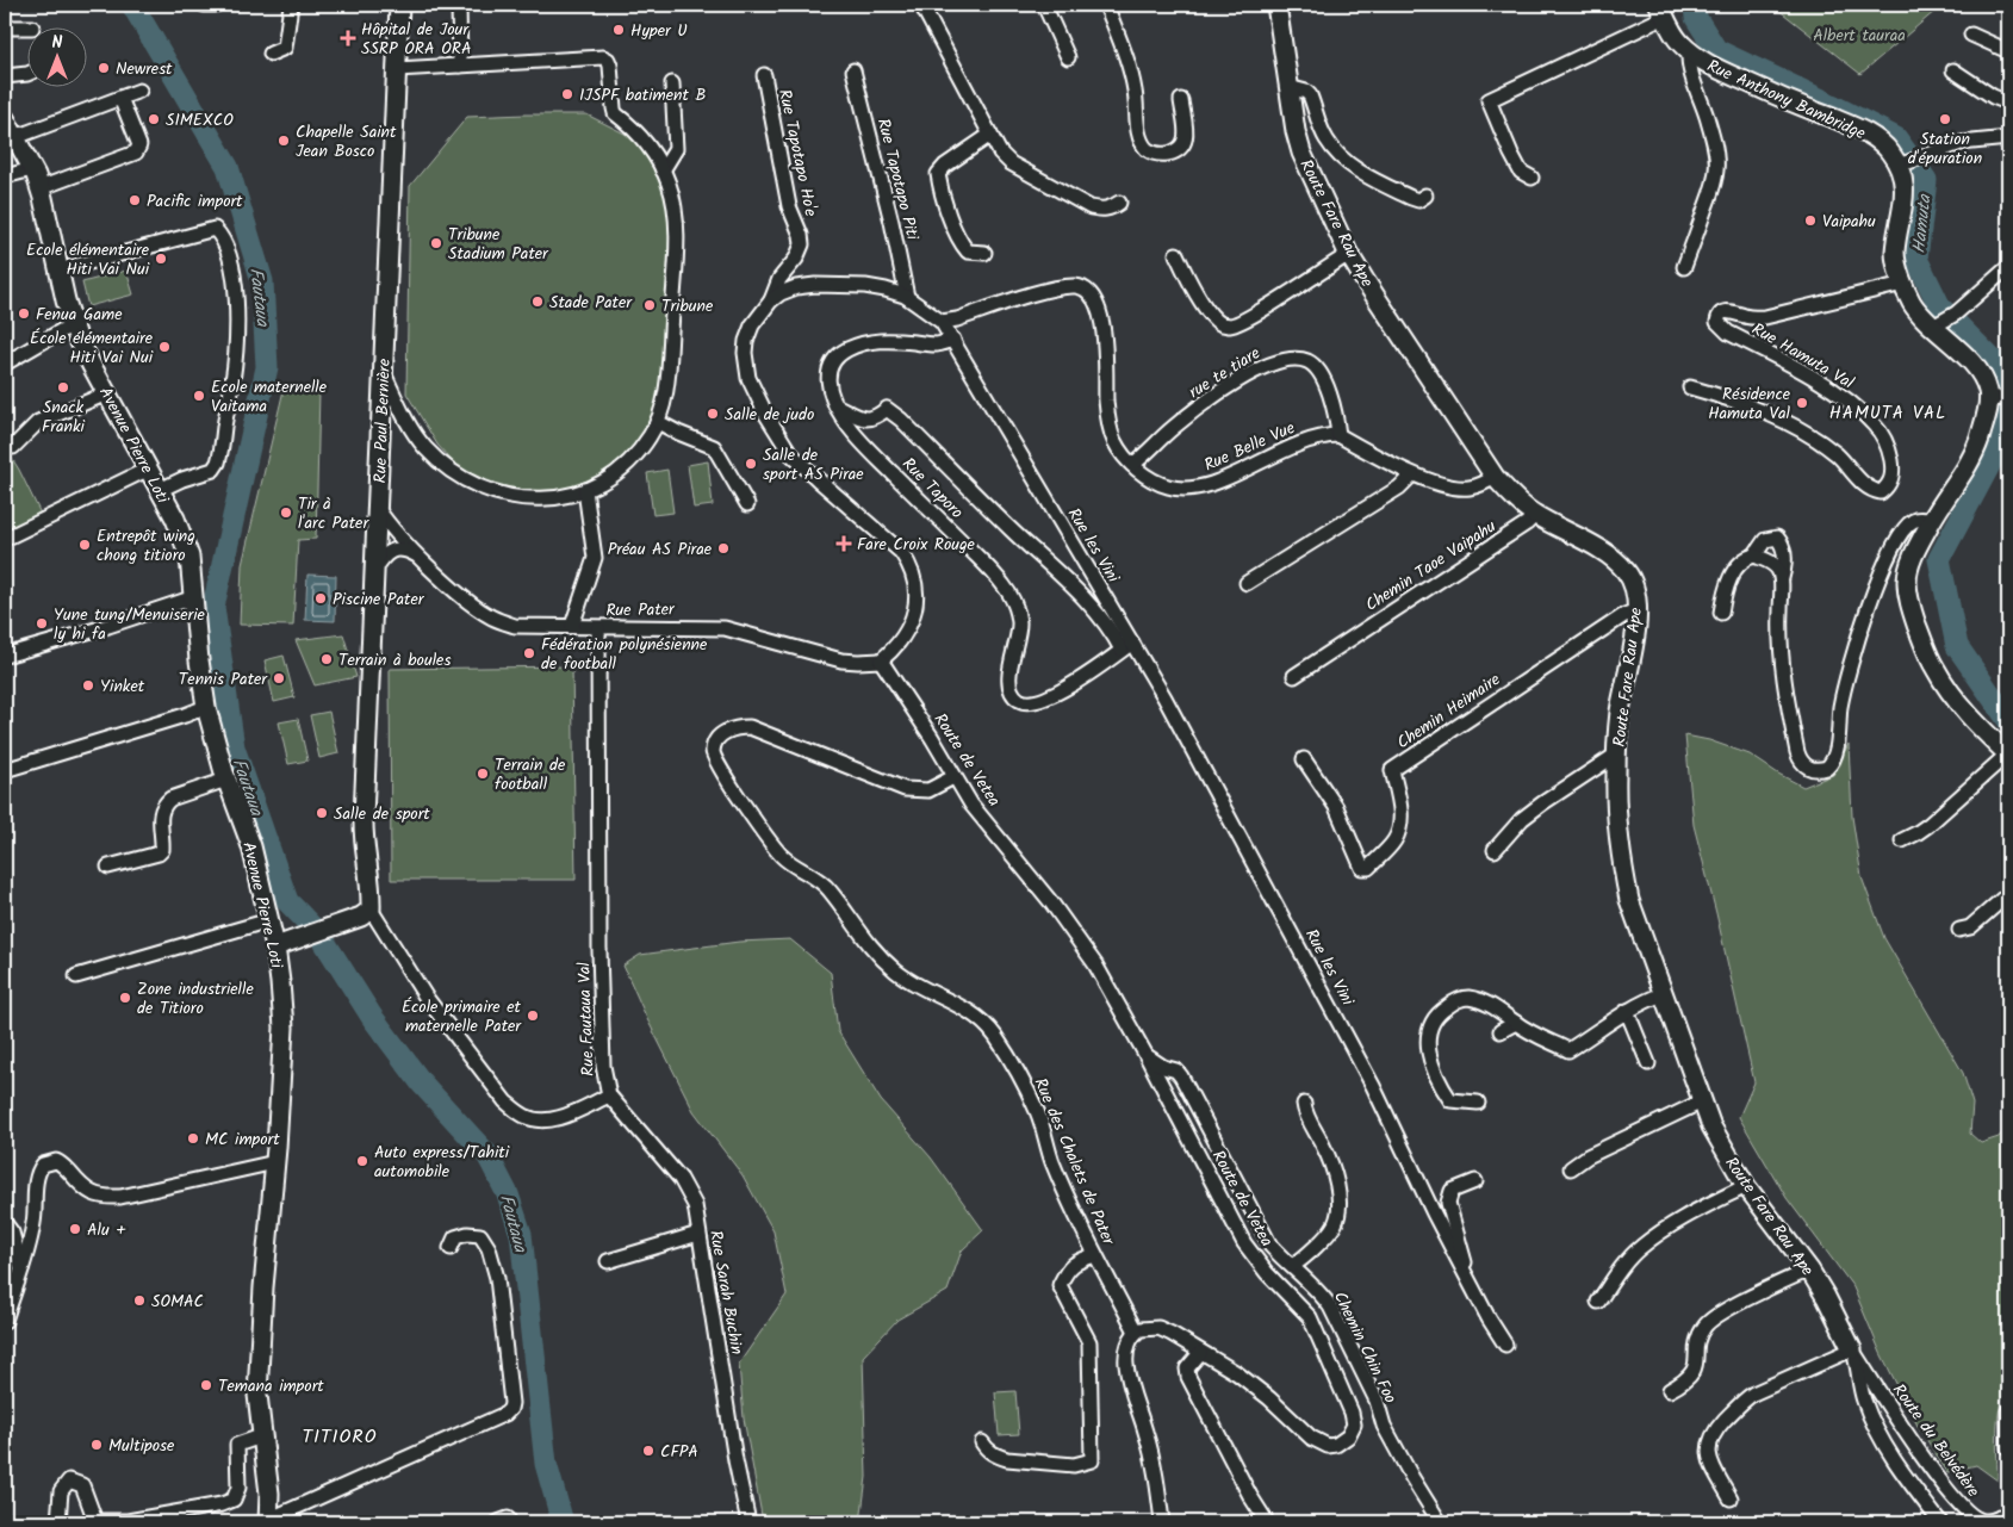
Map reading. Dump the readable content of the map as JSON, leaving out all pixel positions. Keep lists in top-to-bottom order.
{
  "streets": {
    "main road": [
      "Rue Anthony Bambridge",
      "Route Fare Rau Ape",
      "Rue Paul Bernière",
      "Avenue Pierre Loti"
    ],
    "street": [
      "Rue Tapotapo Ho'e",
      "Rue Tapotapo Piti",
      "Rue Hamuta Val",
      "rue te tiare",
      "Rue Belle Vue",
      "Rue Taporo",
      "Rue les Vini",
      "Chemin Taoe Vaipahu",
      "Rue Pater",
      "Chemin Heimaire",
      "Route de Vetea",
      "Rue Fautaua Val",
      "Rue des Chalets de Pater",
      "Rue Sarah Buchin",
      "Chemin Chin Foo",
      "Route du Belvédère"
    ]
  },
  "crossings": [
    ["Rue Anthony Bambridge", "Rue Hamuta Val"],
    ["Rue Tapotapo Ho'e", "Rue les Vini"],
    ["Rue Tapotapo Piti", "Rue les Vini"],
    ["Route Fare Rau Ape", "Chemin Taoe Vaipahu"],
    ["Route Fare Rau Ape", "Chemin Heimaire"],
    ["Route Fare Rau Ape", "Route du Belvédère"],
    ["rue te tiare", "Rue Belle Vue"],
    ["Rue Paul Bernière", "Rue Pater"],
    ["Rue Paul Bernière", "Rue Fautaua Val"],
    ["Rue Belle Vue", "Rue les Vini"],
    ["Rue Taporo", "Rue les Vini"],
    ["Rue les Vini", "Rue Pater"],
    ["Rue les Vini", "Route de Vetea"],
    ["Rue Pater", "Route de Vetea"],
    ["Rue Pater", "Rue Fautaua Val"],
    ["Route de Vetea", "Rue des Chalets de Pater"],
    ["Route de Vetea", "Chemin Chin Foo"],
    ["Rue Fautaua Val", "Rue Sarah Buchin"]
  ],
  "districts": ["HAMUTA VAL", "TITIORO"],
  "water": ["Hamuta", "Fautaua"],
  "parks": ["Albert tauraa"],
  "places": {
    "other": [
      "Hyper U",
      "Newrest",
      "IJSPF batiment B",
      "SIMEXCO",
      "Station d'épuration",
      "Chapelle Saint Jean Bosco",
      "Pacific import",
      "Vaipahu",
      "Tribune Stadium Pater",
      "Ecole élémentaire Hiti Vai Nui",
      "Stade Pater",
      "Tribune",
      "Fenua Game",
      "École élémentaire Hiti Vai Nui",
      "Snack Franki",
      "Ecole maternelle Vaitama",
      "Résidence Hamuta Val",
      "Salle de judo",
      "Salle de sport AS Pirae",
      "Tir à l'arc Pater",
      "Entrepôt wing chong titioro",
      "Préau AS Pirae",
      "Piscine Pater",
      "Yune tung/Menuiserie ly hi fa",
      "Fédération polynésienne de football",
      "Terrain à boules",
      "Tennis Pater",
      "Yinket",
      "Terrain de football",
      "Salle de sport",
      "Zone industrielle de Titioro",
      "École primaire et maternelle Pater",
      "MC import",
      "Auto express/Tahiti automobile",
      "Alu +",
      "SOMAC",
      "Temana import",
      "Multipose",
      "CFPA"
    ],
    "health": ["Hôpital de Jour SSRP ORA ORA", "Fare Croix Rouge"]
  },
  "north": "top"
}
